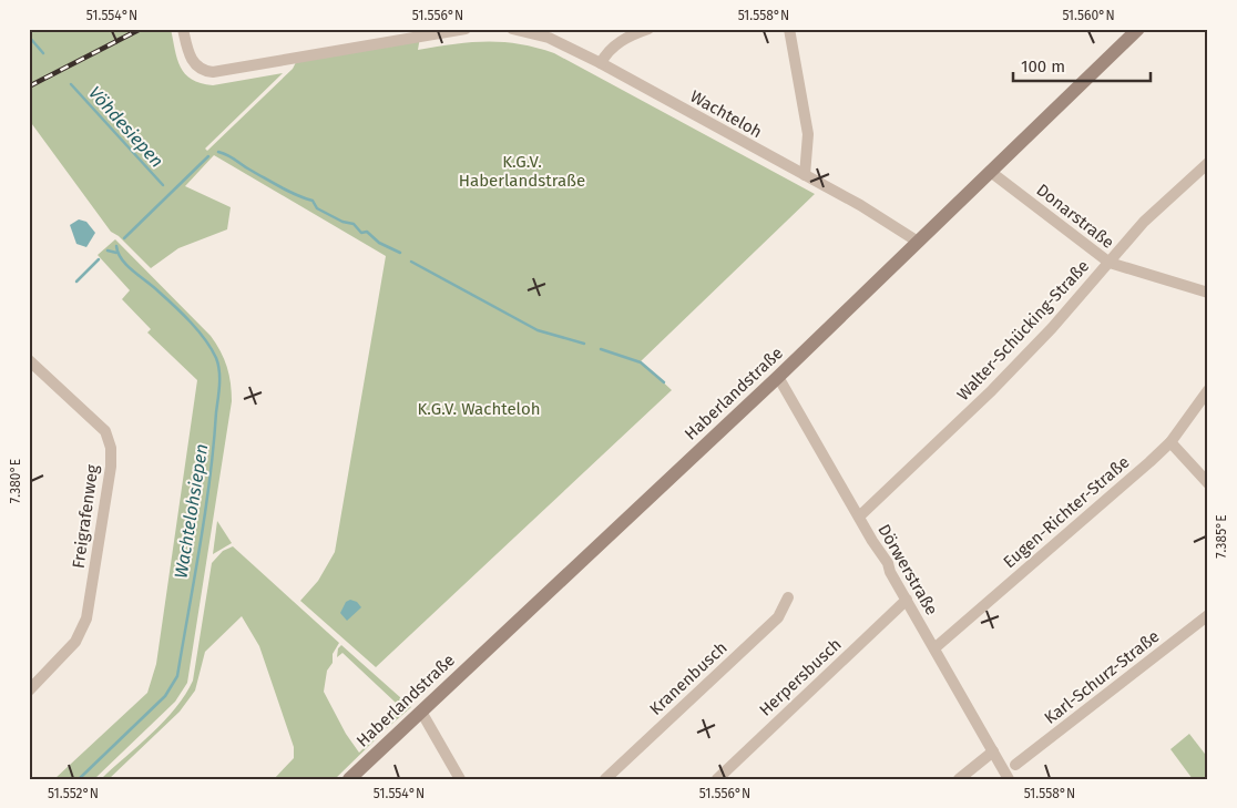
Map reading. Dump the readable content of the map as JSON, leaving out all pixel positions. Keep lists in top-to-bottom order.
{
  "streets": {
    "street": [
      "Wachteloh",
      "Donarstraße",
      "Walter-Schücking-Straße",
      "Haberlandstraße",
      "Eugen-Richter-Straße",
      "Freigrafenweg",
      "Dörwerstraße",
      "Herpersbusch",
      "Karl-Schurz-Straße",
      "Kranenbusch"
    ]
  },
  "crossings": [
    ["Wachteloh", "Haberlandstraße"],
    ["Donarstraße", "Walter-Schücking-Straße"],
    ["Donarstraße", "Haberlandstraße"],
    ["Walter-Schücking-Straße", "Dörwerstraße"],
    ["Haberlandstraße", "Dörwerstraße"],
    ["Eugen-Richter-Straße", "Dörwerstraße"],
    ["Dörwerstraße", "Herpersbusch"]
  ],
  "water": ["Vöhdesiepen", "Wachtelohsiepen"],
  "parks": ["K.G.V. Haberlandstraße", "K.G.V. Wachteloh"],
  "scale_bar": "100 m",
  "coordinates": [
    "51.554°N",
    "51.556°N",
    "51.558°N",
    "51.560°N",
    "7.380°E",
    "7.385°E",
    "51.552°N"
  ]
}
